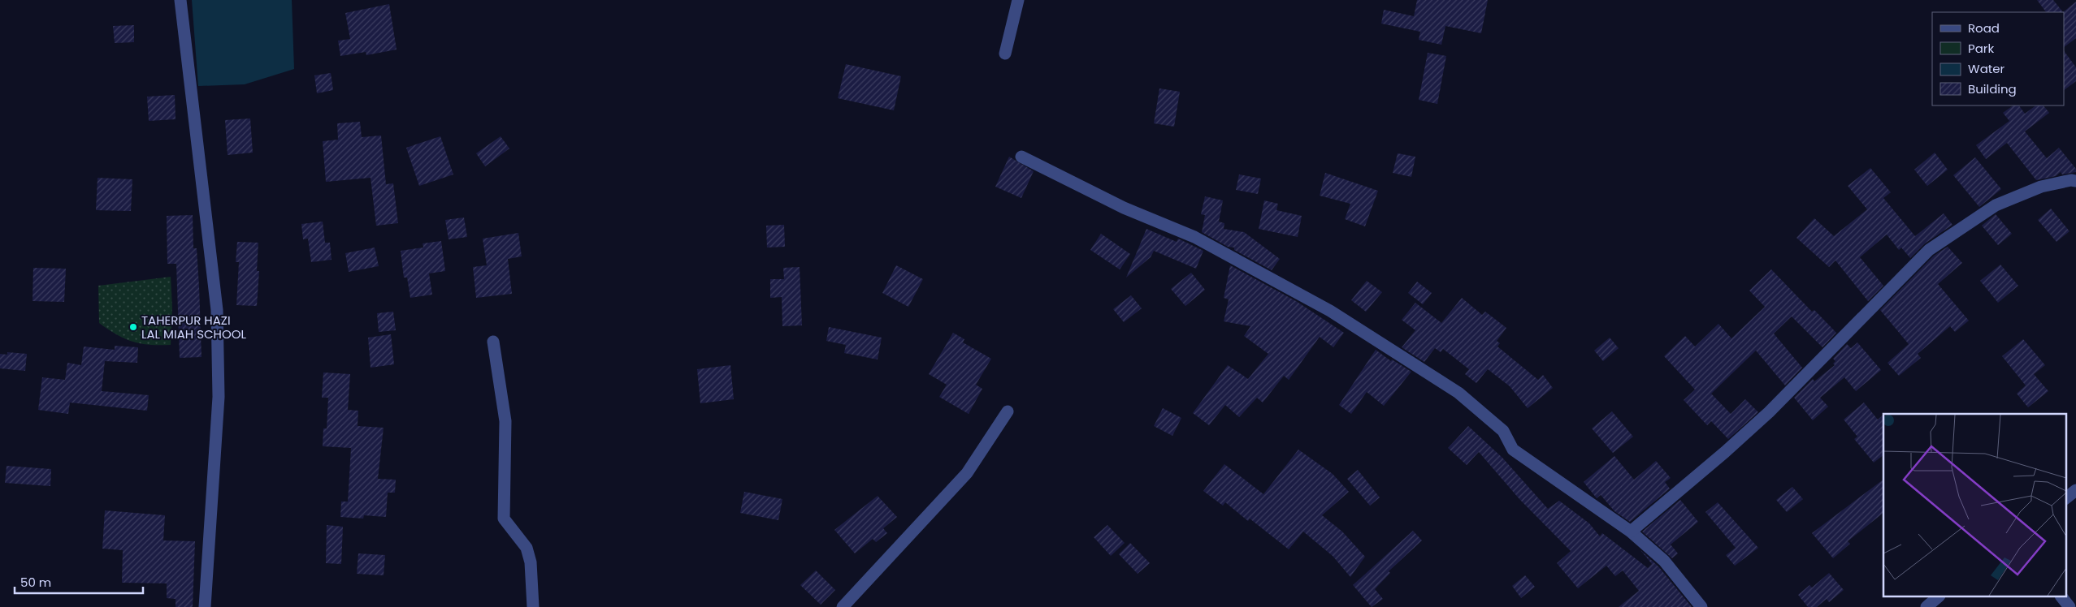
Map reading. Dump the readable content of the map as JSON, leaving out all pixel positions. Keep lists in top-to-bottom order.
{
  "places": ["TAHERPUR HAZI LAL MIAH SCHOOL"],
  "legend": [
    "Road",
    "Park",
    "Water",
    "Building"
  ],
  "scale_bar": "50 m"
}
